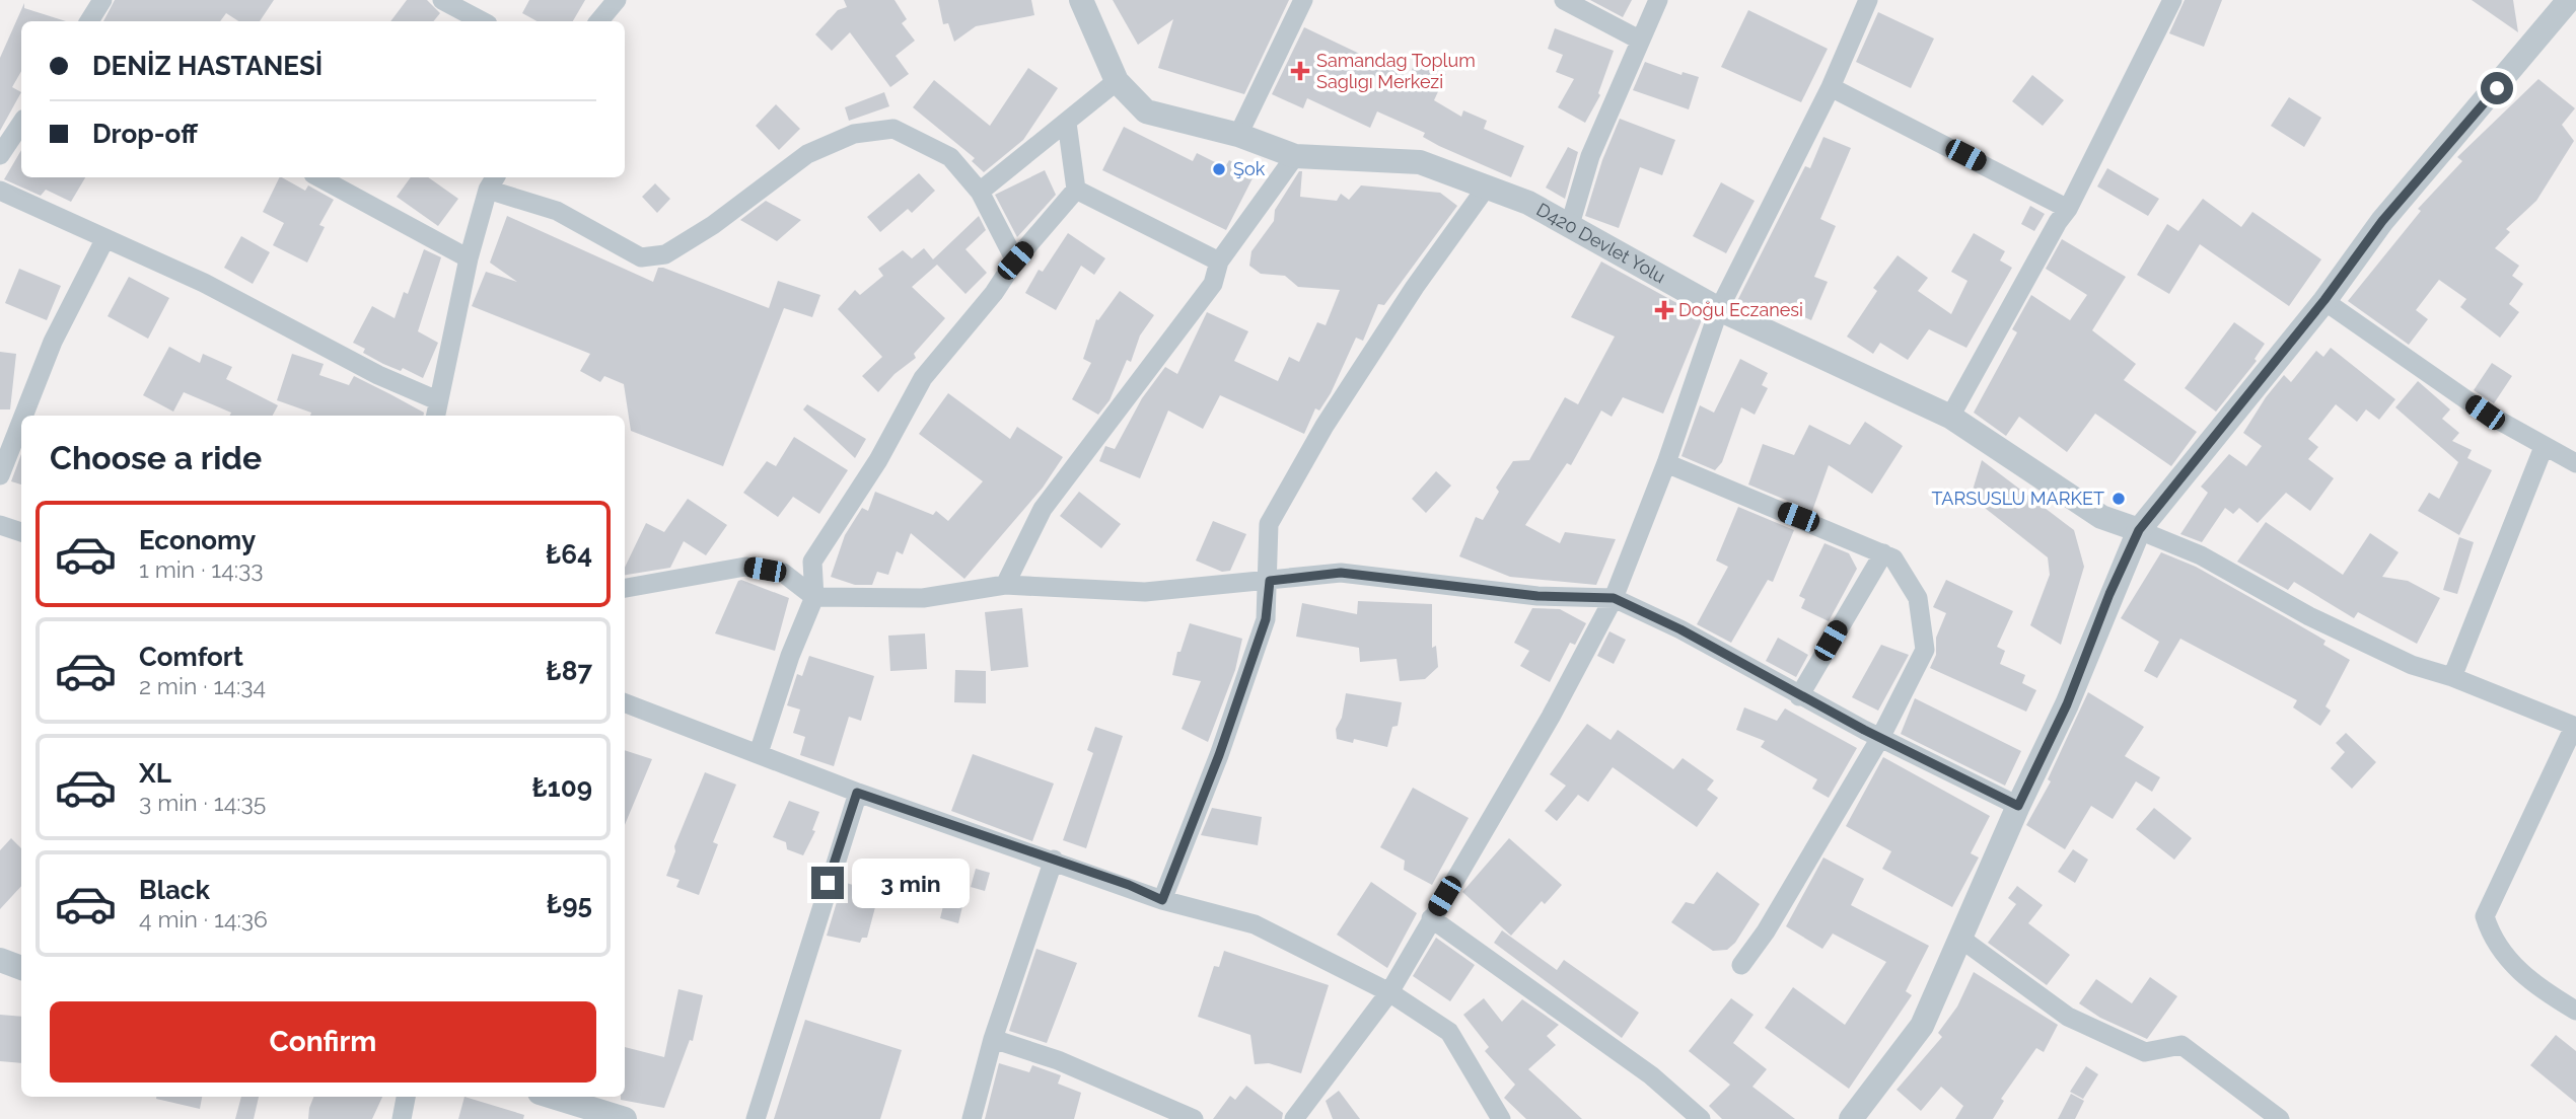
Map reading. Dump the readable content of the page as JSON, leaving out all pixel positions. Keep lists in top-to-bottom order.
{
  "streets": {
    "street": ["D420 Devlet Yolu"]
  },
  "places": {
    "health": ["Samandag Toplum Saglıgı Merkezi", "Doğu Eczanesi"],
    "other": ["Şok", "TARSUSLU MARKET"]
  },
  "page": {
    "banner": ["DENİZ HASTANESİ", "Drop-off"],
    "heading": "Choose a ride",
    "list": [
      {
        "name": "Economy",
        "note": "1 min · 14:33",
        "value": "₺64"
      },
      {
        "name": "Comfort",
        "note": "2 min · 14:34",
        "value": "₺87"
      },
      {
        "name": "XL",
        "note": "3 min · 14:35",
        "value": "₺109"
      },
      {
        "name": "Black",
        "note": "4 min · 14:36",
        "value": "₺95"
      }
    ],
    "bubble": "3 min",
    "buttons": "Confirm"
  }
}
